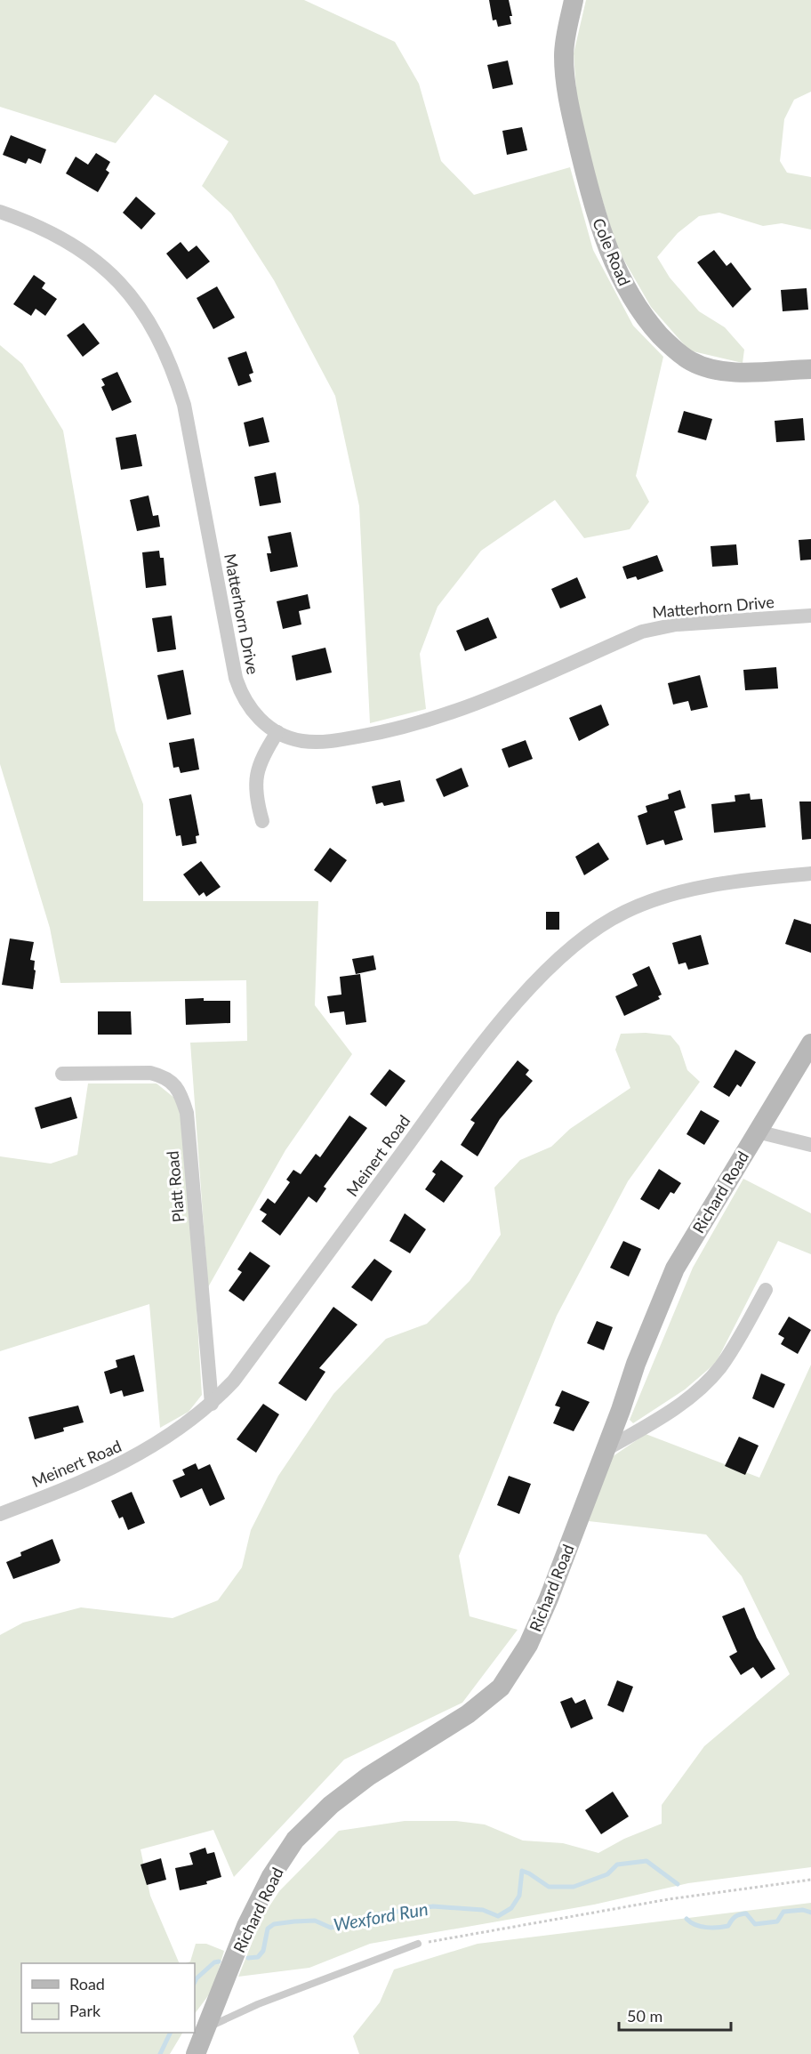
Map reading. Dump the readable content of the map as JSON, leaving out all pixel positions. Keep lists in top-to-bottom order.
{
  "streets": {
    "street": [
      "Cole Road",
      "Matterhorn Drive",
      "Meinert Road",
      "Platt Road",
      "Richard Road"
    ]
  },
  "crossings": [
    ["Meinert Road", "Platt Road"]
  ],
  "water": ["Wexford Run"],
  "legend": ["Road", "Park"],
  "scale_bar": "50 m"
}
